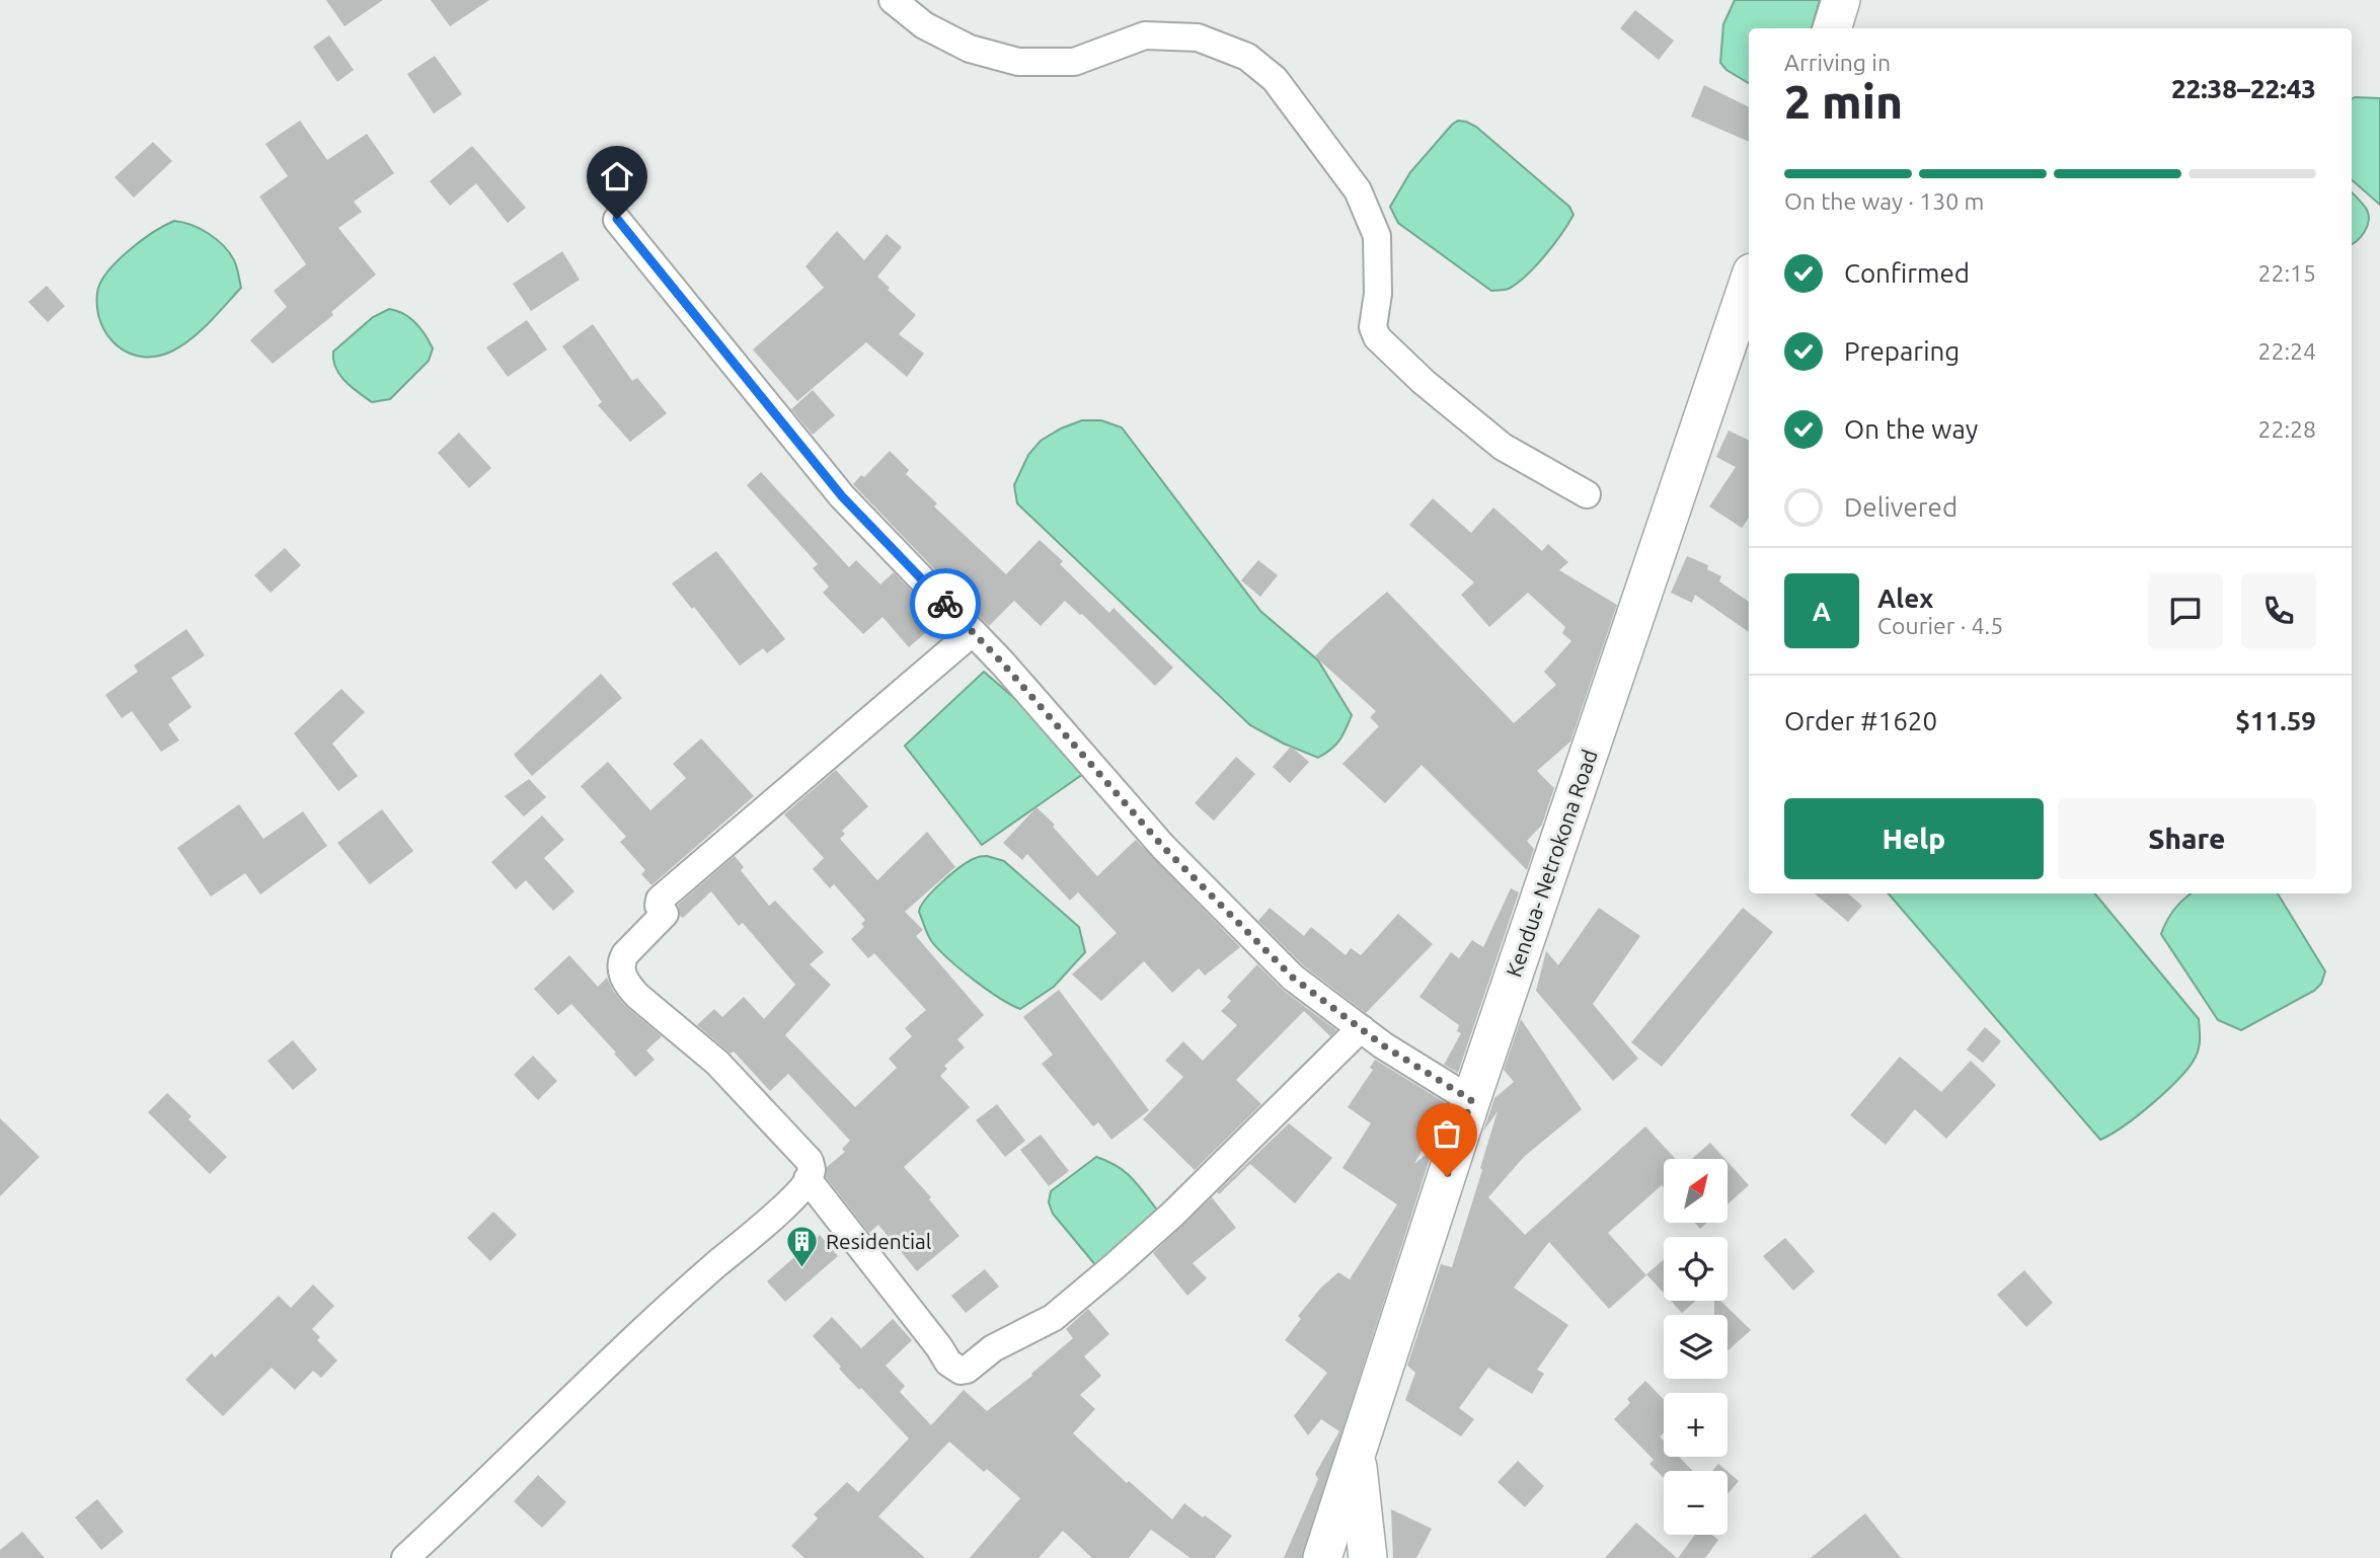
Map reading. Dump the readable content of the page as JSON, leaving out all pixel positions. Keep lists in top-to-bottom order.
{
  "streets": {
    "main road": ["Kendua- Netrokona Road"]
  },
  "places": {
    "building": ["Residential"]
  },
  "north": "top right",
  "page": {
    "heading": ["2 min", "Arriving in", "22:38–22:43"],
    "panel": [
      "Alex",
      "Courier · 4.5",
      "Order #1620",
      "$11.59"
    ],
    "bar": "On the way · 130 m",
    "list": [
      ["Confirmed", "22:15"],
      ["Preparing", "22:24"],
      ["On the way", "22:28"],
      "Delivered"
    ],
    "round": "A",
    "buttons": ["Help", "Share"],
    "map_buttons": ["+", "−"]
  }
}
